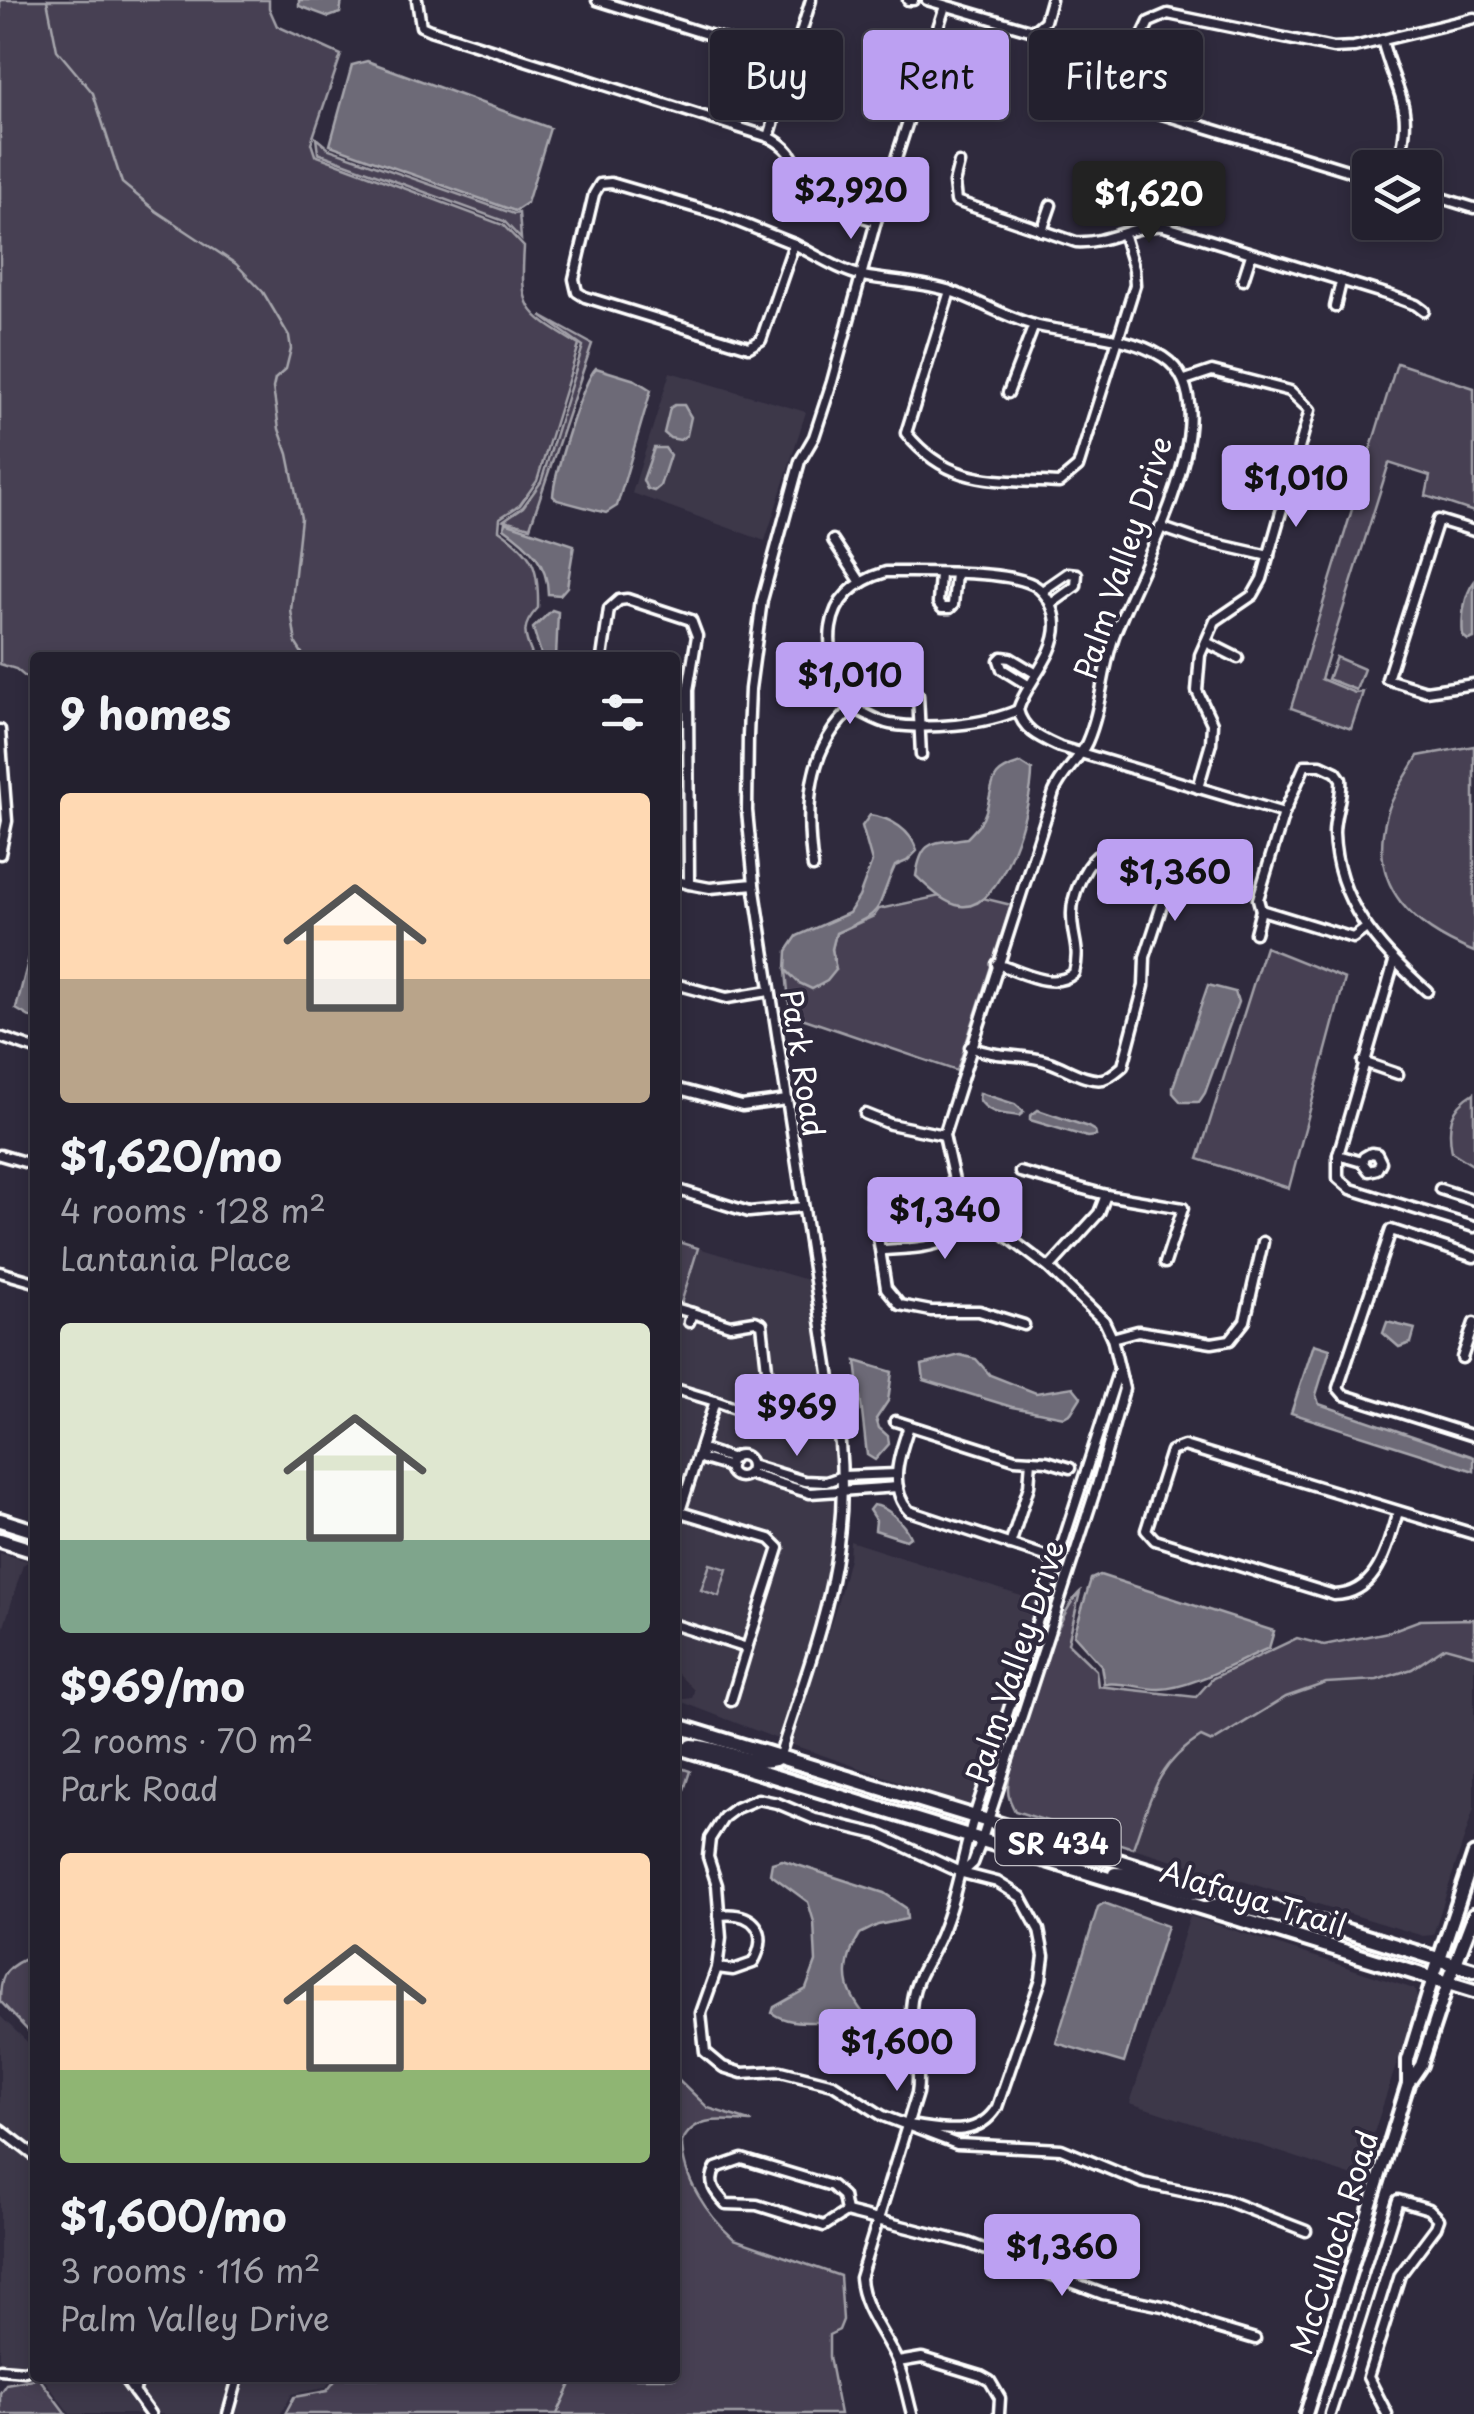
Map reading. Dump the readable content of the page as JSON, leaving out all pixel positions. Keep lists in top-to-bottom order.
{
  "streets": {
    "main road": ["SR 434", "Alafaya Trail", "McCulloch Road"],
    "street": ["Palm Valley Drive", "Park Road"]
  },
  "crossings": [
    ["Palm Valley Drive", "Alafaya Trail"],
    ["Park Road", "Alafaya Trail"],
    ["Alafaya Trail", "McCulloch Road"]
  ],
  "page": {
    "chip": ["Buy", "Rent", "Filters"],
    "price": [
      "$2,920",
      "$1,620",
      "$1,010",
      "$1,010",
      "$1,360",
      "$1,340",
      "$969",
      "$1,600",
      "$1,360"
    ],
    "heading": "9 homes",
    "list": [
      {
        "name": "$1,620/mo",
        "note": "4 rooms · 128 m² · Lantania Place"
      },
      {
        "name": "$969/mo",
        "note": "2 rooms · 70 m² · Park Road"
      },
      {
        "name": "$1,600/mo",
        "note": "3 rooms · 116 m² · Palm Valley Drive"
      }
    ]
  }
}
